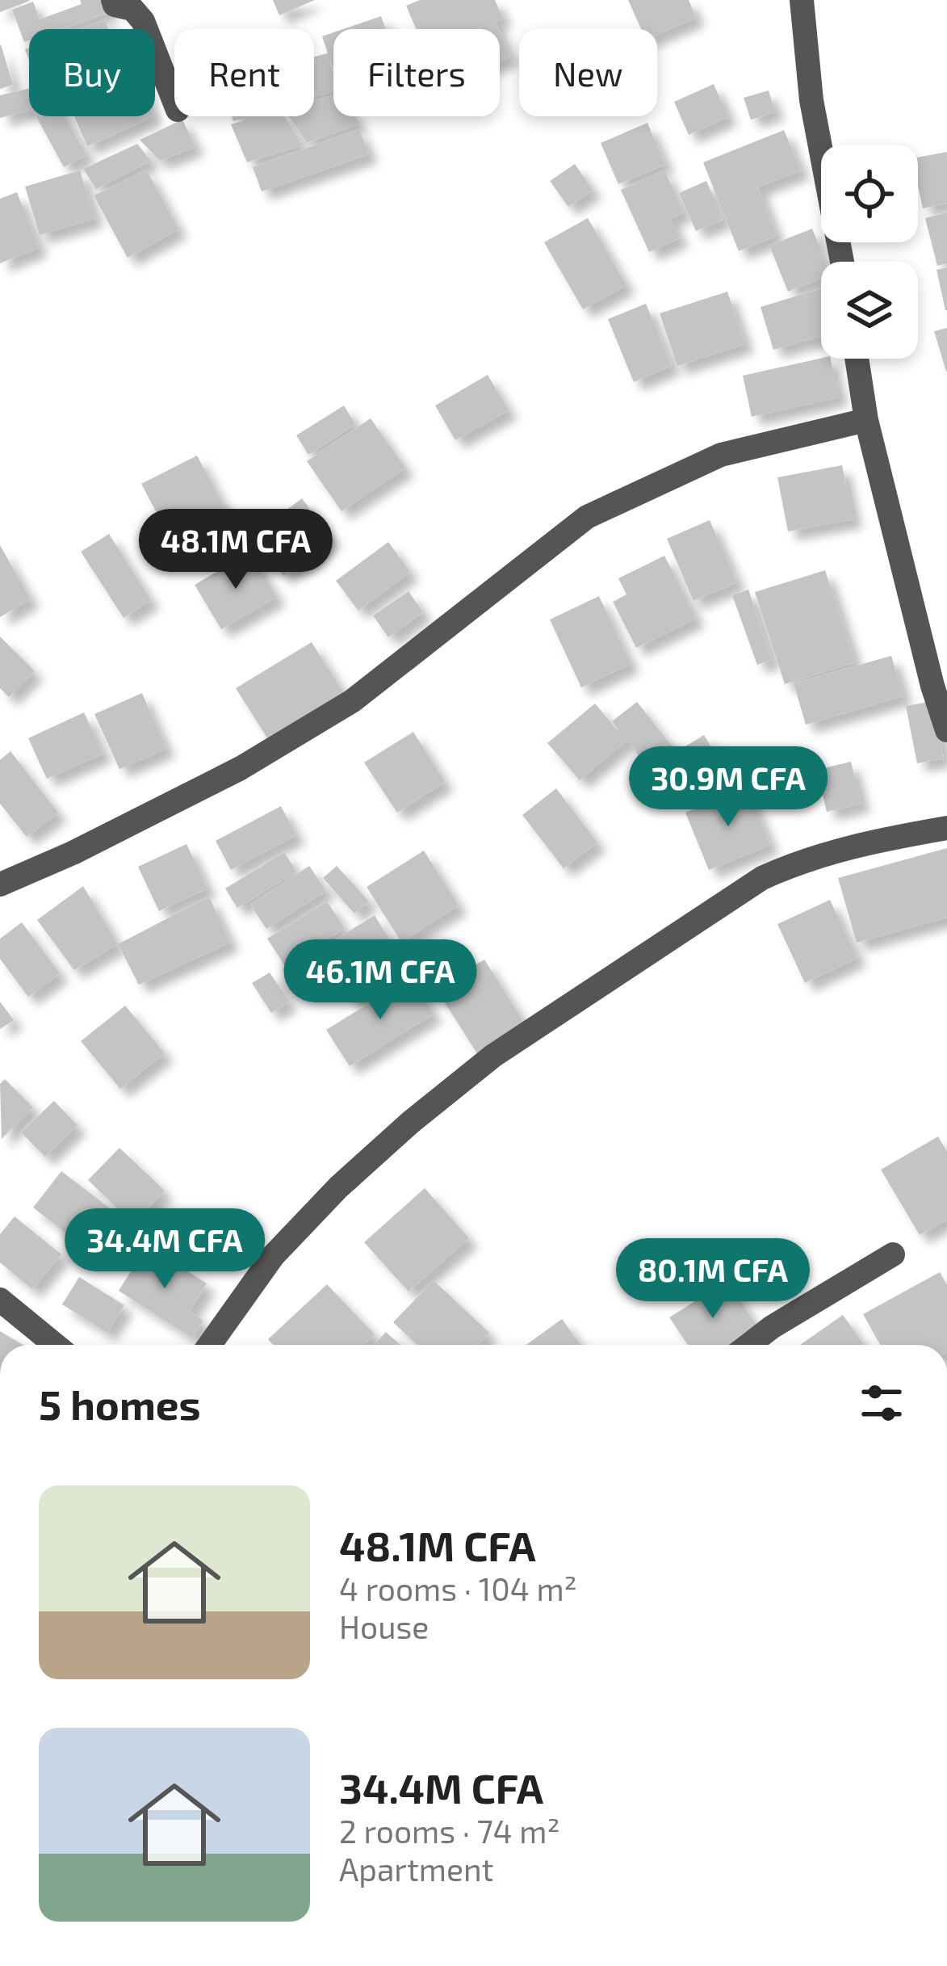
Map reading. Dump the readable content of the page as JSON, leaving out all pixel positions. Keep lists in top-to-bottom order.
{
  "page": {
    "chip": [
      "Buy",
      "Rent",
      "Filters",
      "New"
    ],
    "price": [
      "48.1M CFA",
      "30.9M CFA",
      "46.1M CFA",
      "34.4M CFA",
      "80.1M CFA"
    ],
    "heading": "5 homes",
    "list": [
      {
        "name": "48.1M CFA",
        "note": "4 rooms · 104 m² · House"
      },
      {
        "name": "34.4M CFA",
        "note": "2 rooms · 74 m² · Apartment"
      }
    ]
  }
}
